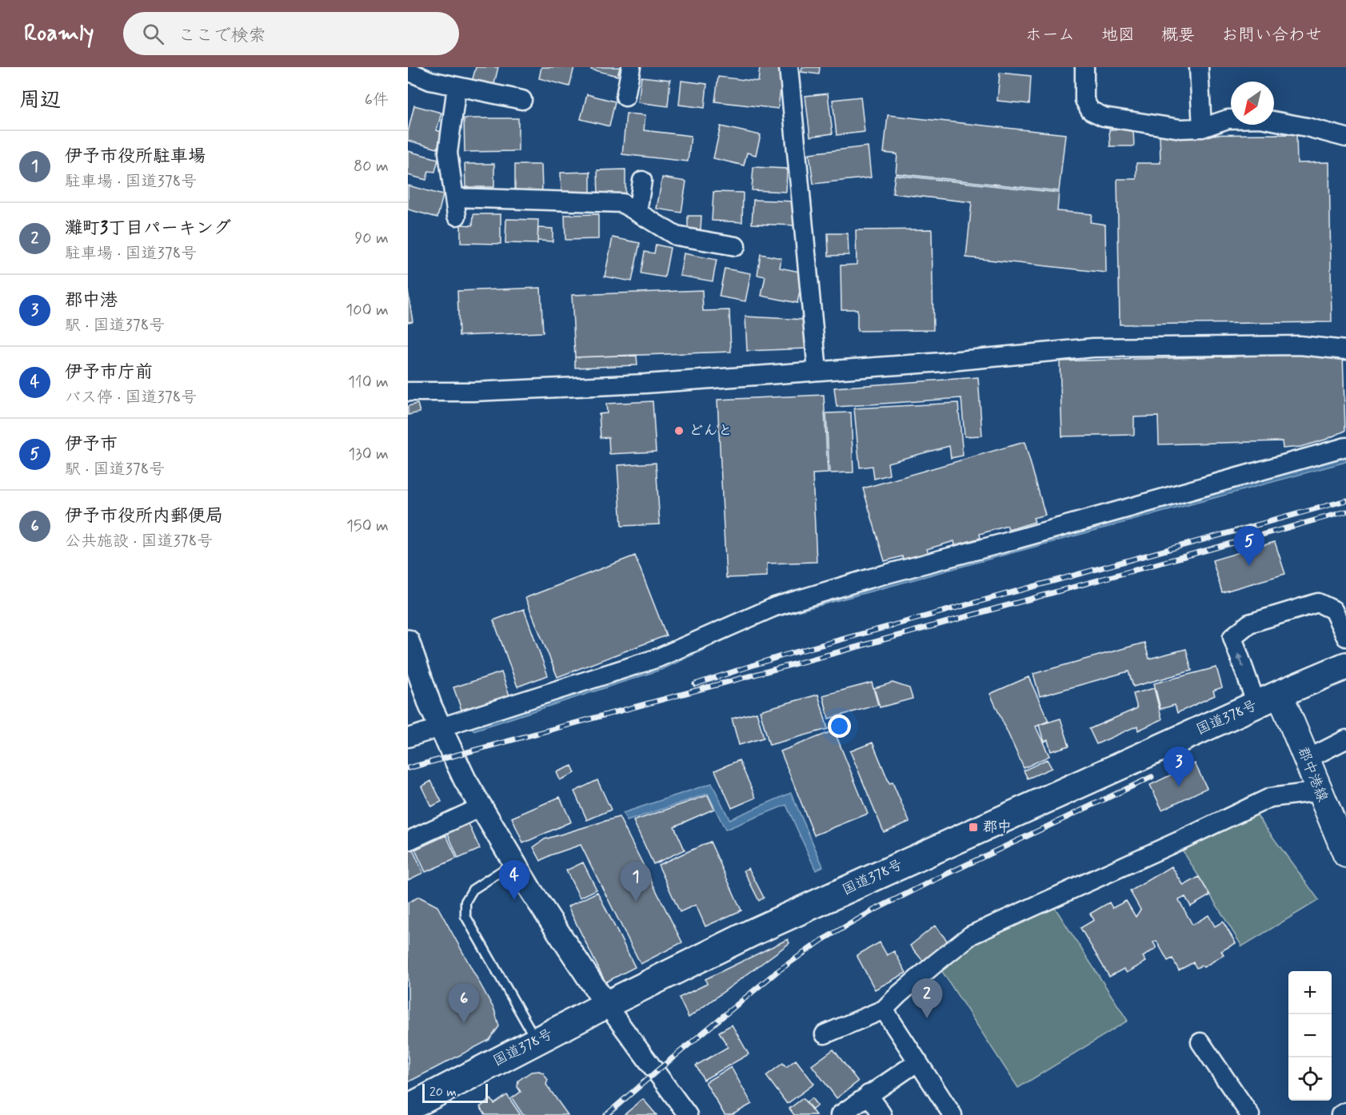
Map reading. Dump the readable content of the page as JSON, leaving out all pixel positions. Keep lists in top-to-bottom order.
{
  "streets": {
    "highway": ["国道378号"],
    "main road": ["郡中港線"]
  },
  "crossings": [
    ["国道378号", "郡中港線"]
  ],
  "places": {
    "other": ["どんと"],
    "transit": ["郡中"]
  },
  "scale_bar": "20 m",
  "north": "bottom left",
  "page": {
    "header": "Roamly",
    "search": "ここで検索",
    "nav": [
      "ホーム",
      "地図",
      "概要",
      "お問い合わせ"
    ],
    "heading": ["周辺", "6件"],
    "list": [
      {
        "mark": "1",
        "name": "伊予市役所駐車場",
        "note": "駐車場 · 国道378号",
        "value": "80 m"
      },
      {
        "mark": "2",
        "name": "灘町3丁目パーキング",
        "note": "駐車場 · 国道378号",
        "value": "90 m"
      },
      {
        "mark": "3",
        "name": "郡中港",
        "note": "駅 · 国道378号",
        "value": "100 m"
      },
      {
        "mark": "4",
        "name": "伊予市庁前",
        "note": "バス停 · 国道378号",
        "value": "110 m"
      },
      {
        "mark": "5",
        "name": "伊予市",
        "note": "駅 · 国道378号",
        "value": "130 m"
      },
      {
        "mark": "6",
        "name": "伊予市役所内郵便局",
        "note": "公共施設 · 国道378号",
        "value": "150 m"
      }
    ],
    "pins": [
      "5",
      "3",
      "4",
      "1",
      "2",
      "6"
    ],
    "map_buttons": ["+", "−"],
    "scale": "20 m"
  }
}
